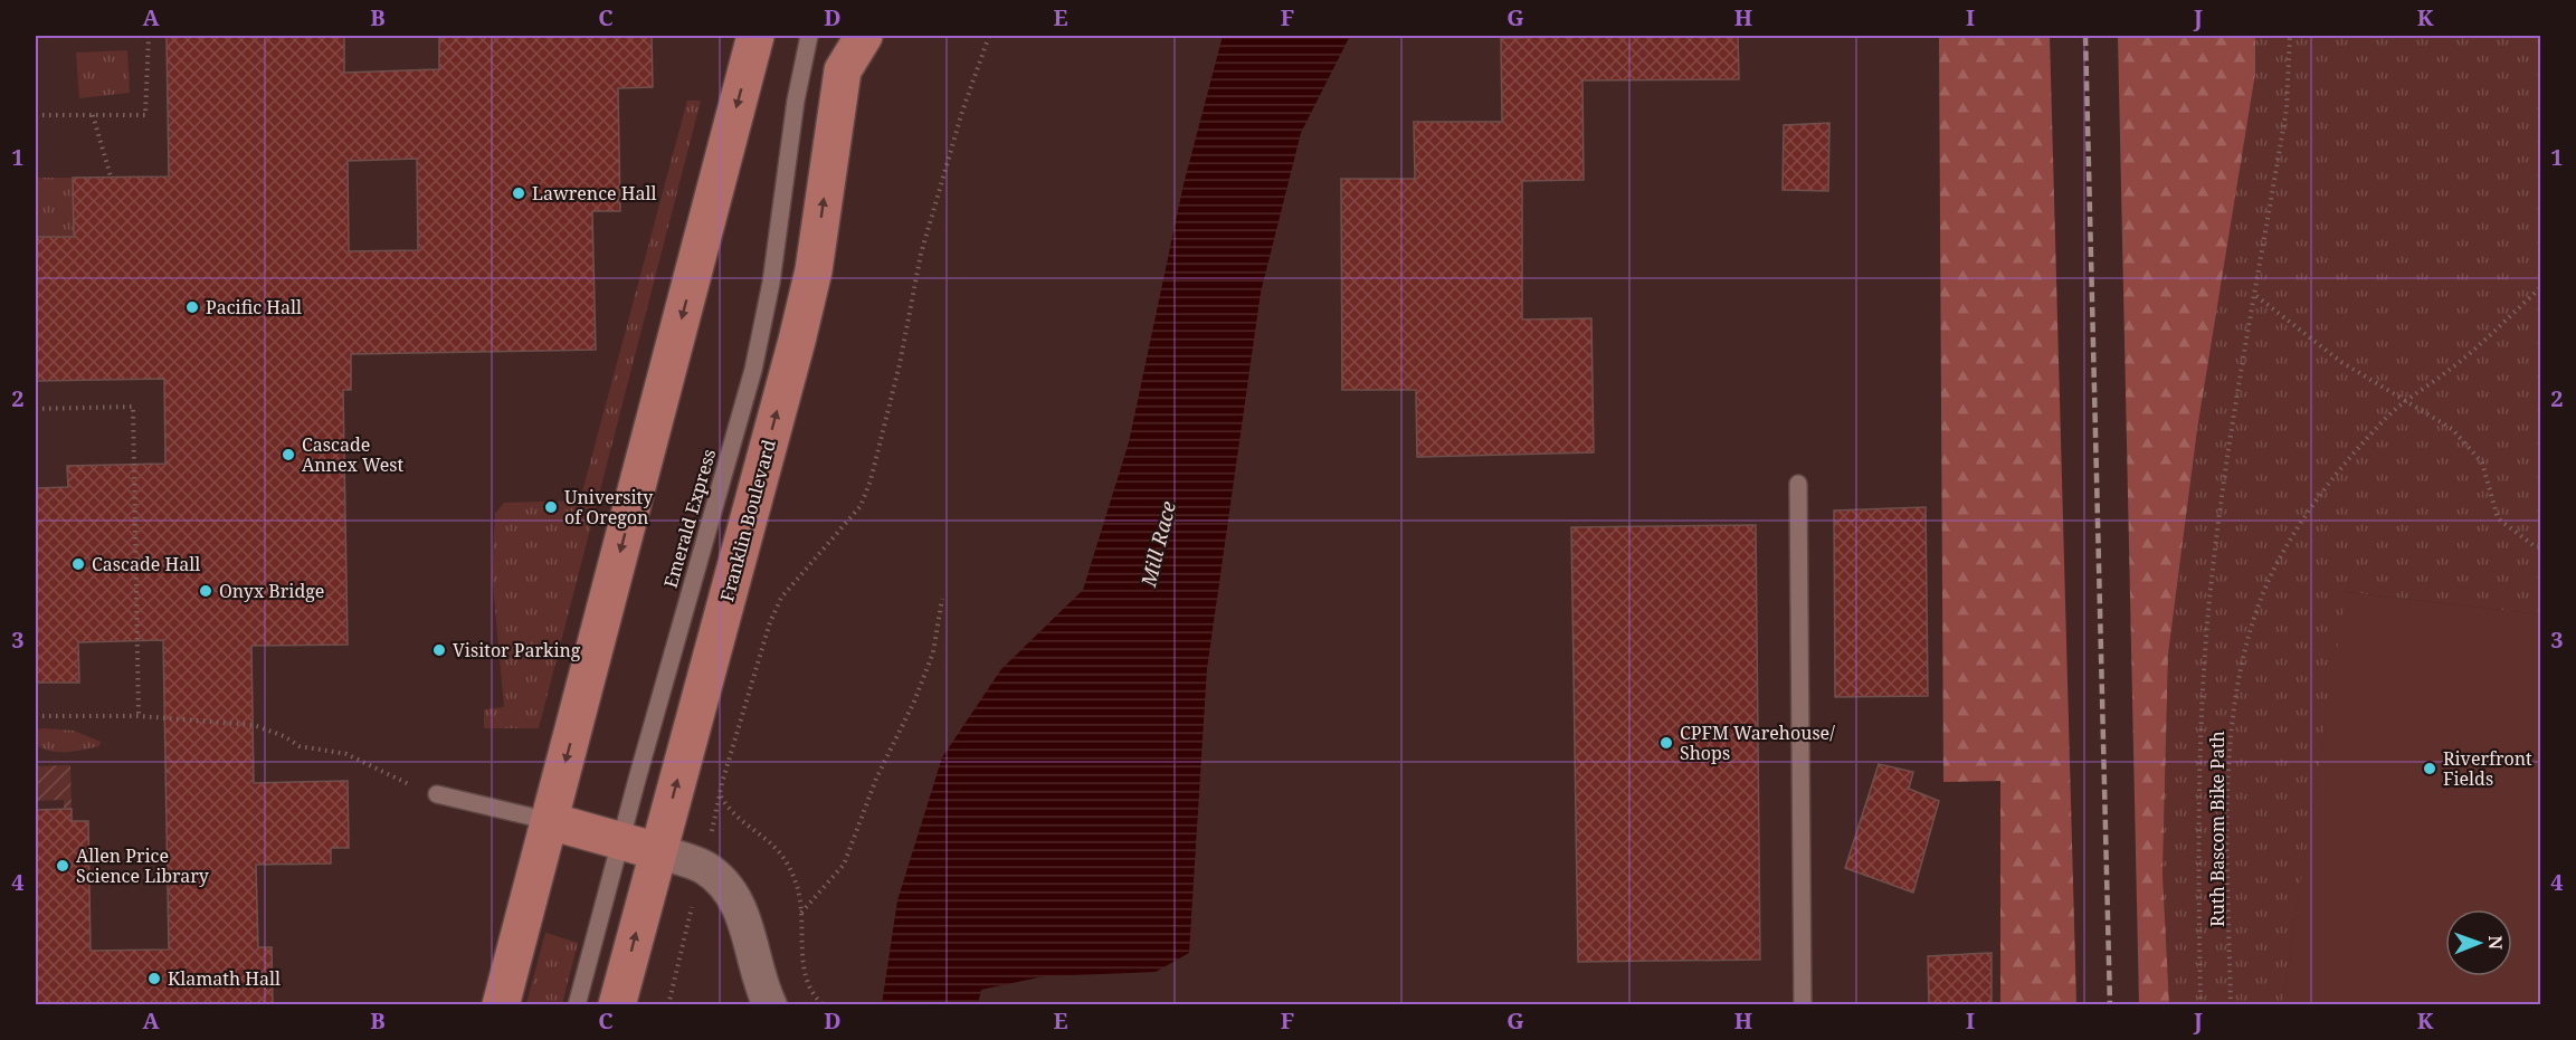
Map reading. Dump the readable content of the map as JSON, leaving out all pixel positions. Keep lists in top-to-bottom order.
{
  "streets": {
    "main road": ["Franklin Boulevard"],
    "lane": ["Emerald Express"],
    "path": ["Ruth Bascom Bike Path"]
  },
  "water": ["Mill Race"],
  "places": [
    "Lawrence Hall",
    "Pacific Hall",
    "Cascade Annex West",
    "University of Oregon",
    "Cascade Hall",
    "Onyx Bridge",
    "Visitor Parking",
    "CPFM Warehouse/ Shops",
    "Riverfront Fields",
    "Allen Price Science Library",
    "Klamath Hall"
  ],
  "north": "right",
  "grid": {
    "columns": [
      "A",
      "B",
      "C",
      "D",
      "E",
      "F",
      "G",
      "H",
      "I",
      "J",
      "K"
    ],
    "rows": [
      "1",
      "2",
      "3",
      "4"
    ]
  }
}
